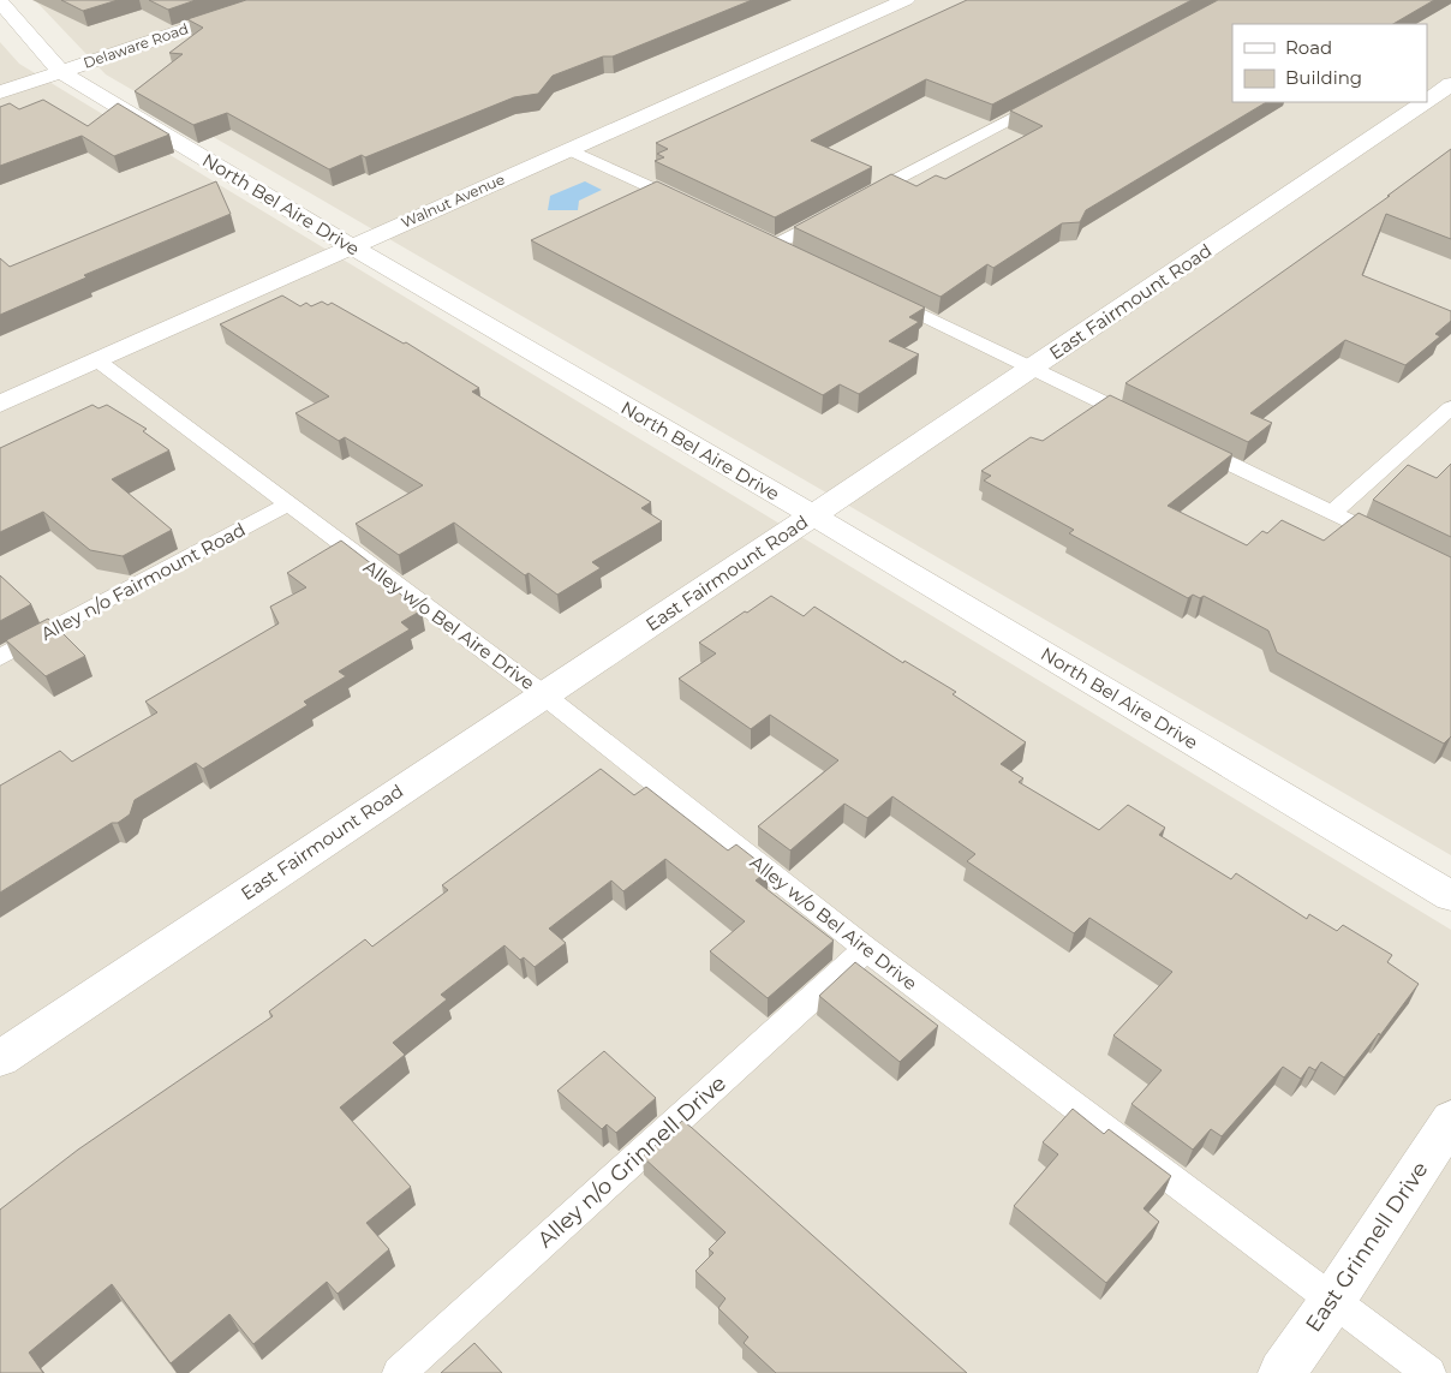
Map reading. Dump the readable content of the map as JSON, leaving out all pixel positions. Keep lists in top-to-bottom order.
{
  "streets": {
    "street": [
      "Delaware Road",
      "Walnut Avenue",
      "North Bel Aire Drive",
      "East Fairmount Road",
      "East Grinnell Drive"
    ],
    "lane": ["Alley n/o Fairmount Road", "Alley w/o Bel Aire Drive", "Alley n/o Grinnell Drive"]
  },
  "crossings": [
    ["Delaware Road", "North Bel Aire Drive"],
    ["Walnut Avenue", "North Bel Aire Drive"],
    ["Walnut Avenue", "Alley w/o Bel Aire Drive"],
    ["North Bel Aire Drive", "East Fairmount Road"],
    ["East Fairmount Road", "Alley w/o Bel Aire Drive"],
    ["Alley n/o Fairmount Road", "Alley w/o Bel Aire Drive"],
    ["Alley w/o Bel Aire Drive", "Alley n/o Grinnell Drive"],
    ["Alley w/o Bel Aire Drive", "East Grinnell Drive"]
  ],
  "legend": ["Road", "Building"]
}
